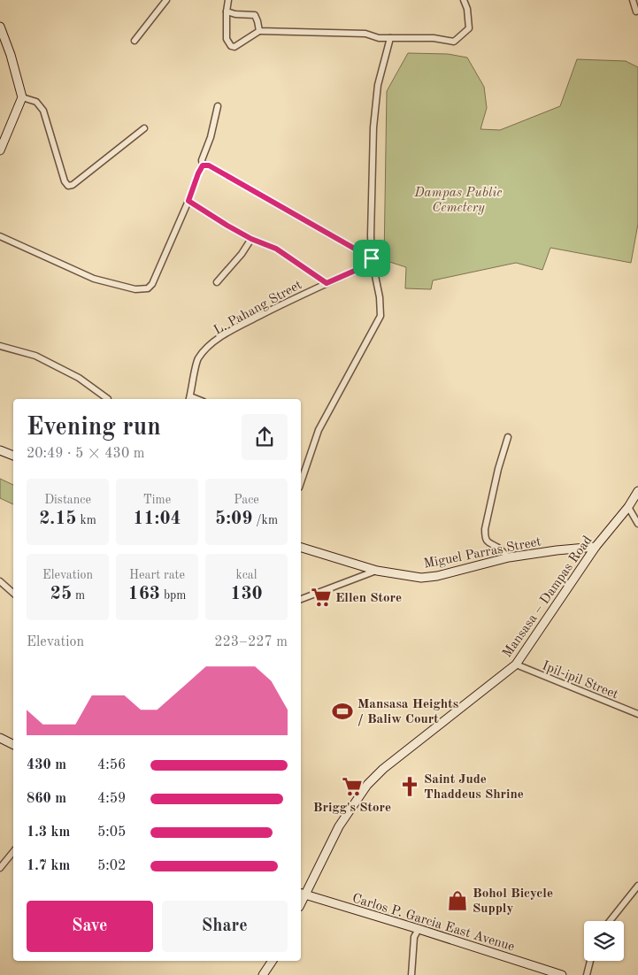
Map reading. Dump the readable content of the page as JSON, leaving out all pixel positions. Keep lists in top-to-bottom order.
{
  "streets": {
    "main road": ["Miguel Parras Street", "Mansasa – Dampas Road", "Carlos P. Garcia East Avenue"],
    "street": ["L. Pahang Street", "Ipil-ipil Street"]
  },
  "crossings": [
    ["Miguel Parras Street", "Mansasa – Dampas Road"],
    ["Mansasa – Dampas Road", "Ipil-ipil Street"],
    ["Mansasa – Dampas Road", "Carlos P. Garcia East Avenue"]
  ],
  "parks": ["Dampas Public Cemetery"],
  "places": {
    "supermarket": ["Ellen Store", "Brigg's Store"],
    "sports": ["Mansasa Heights / Baliw Court"],
    "church": ["Saint Jude Thaddeus Shrine"],
    "shop": ["Bohol Bicycle Supply"]
  },
  "page": {
    "heading": ["Evening run", "20:49 · 5 × 430 m"],
    "stats": [
      ["Distance", "2.15 km"],
      ["Time", "11:04"],
      ["Pace", "5:09 /km"],
      ["Elevation", "25 m"],
      ["Heart rate", "163 bpm"],
      ["kcal", "130"]
    ],
    "chart": ["Elevation", "223–227 m"],
    "list": [
      {
        "name": "430 m",
        "note": "4:56"
      },
      {
        "name": "860 m",
        "note": "4:59"
      },
      {
        "name": "1.3 km",
        "note": "5:05"
      },
      {
        "name": "1.7 km",
        "note": "5:02"
      }
    ],
    "buttons": ["Save", "Share"]
  }
}
